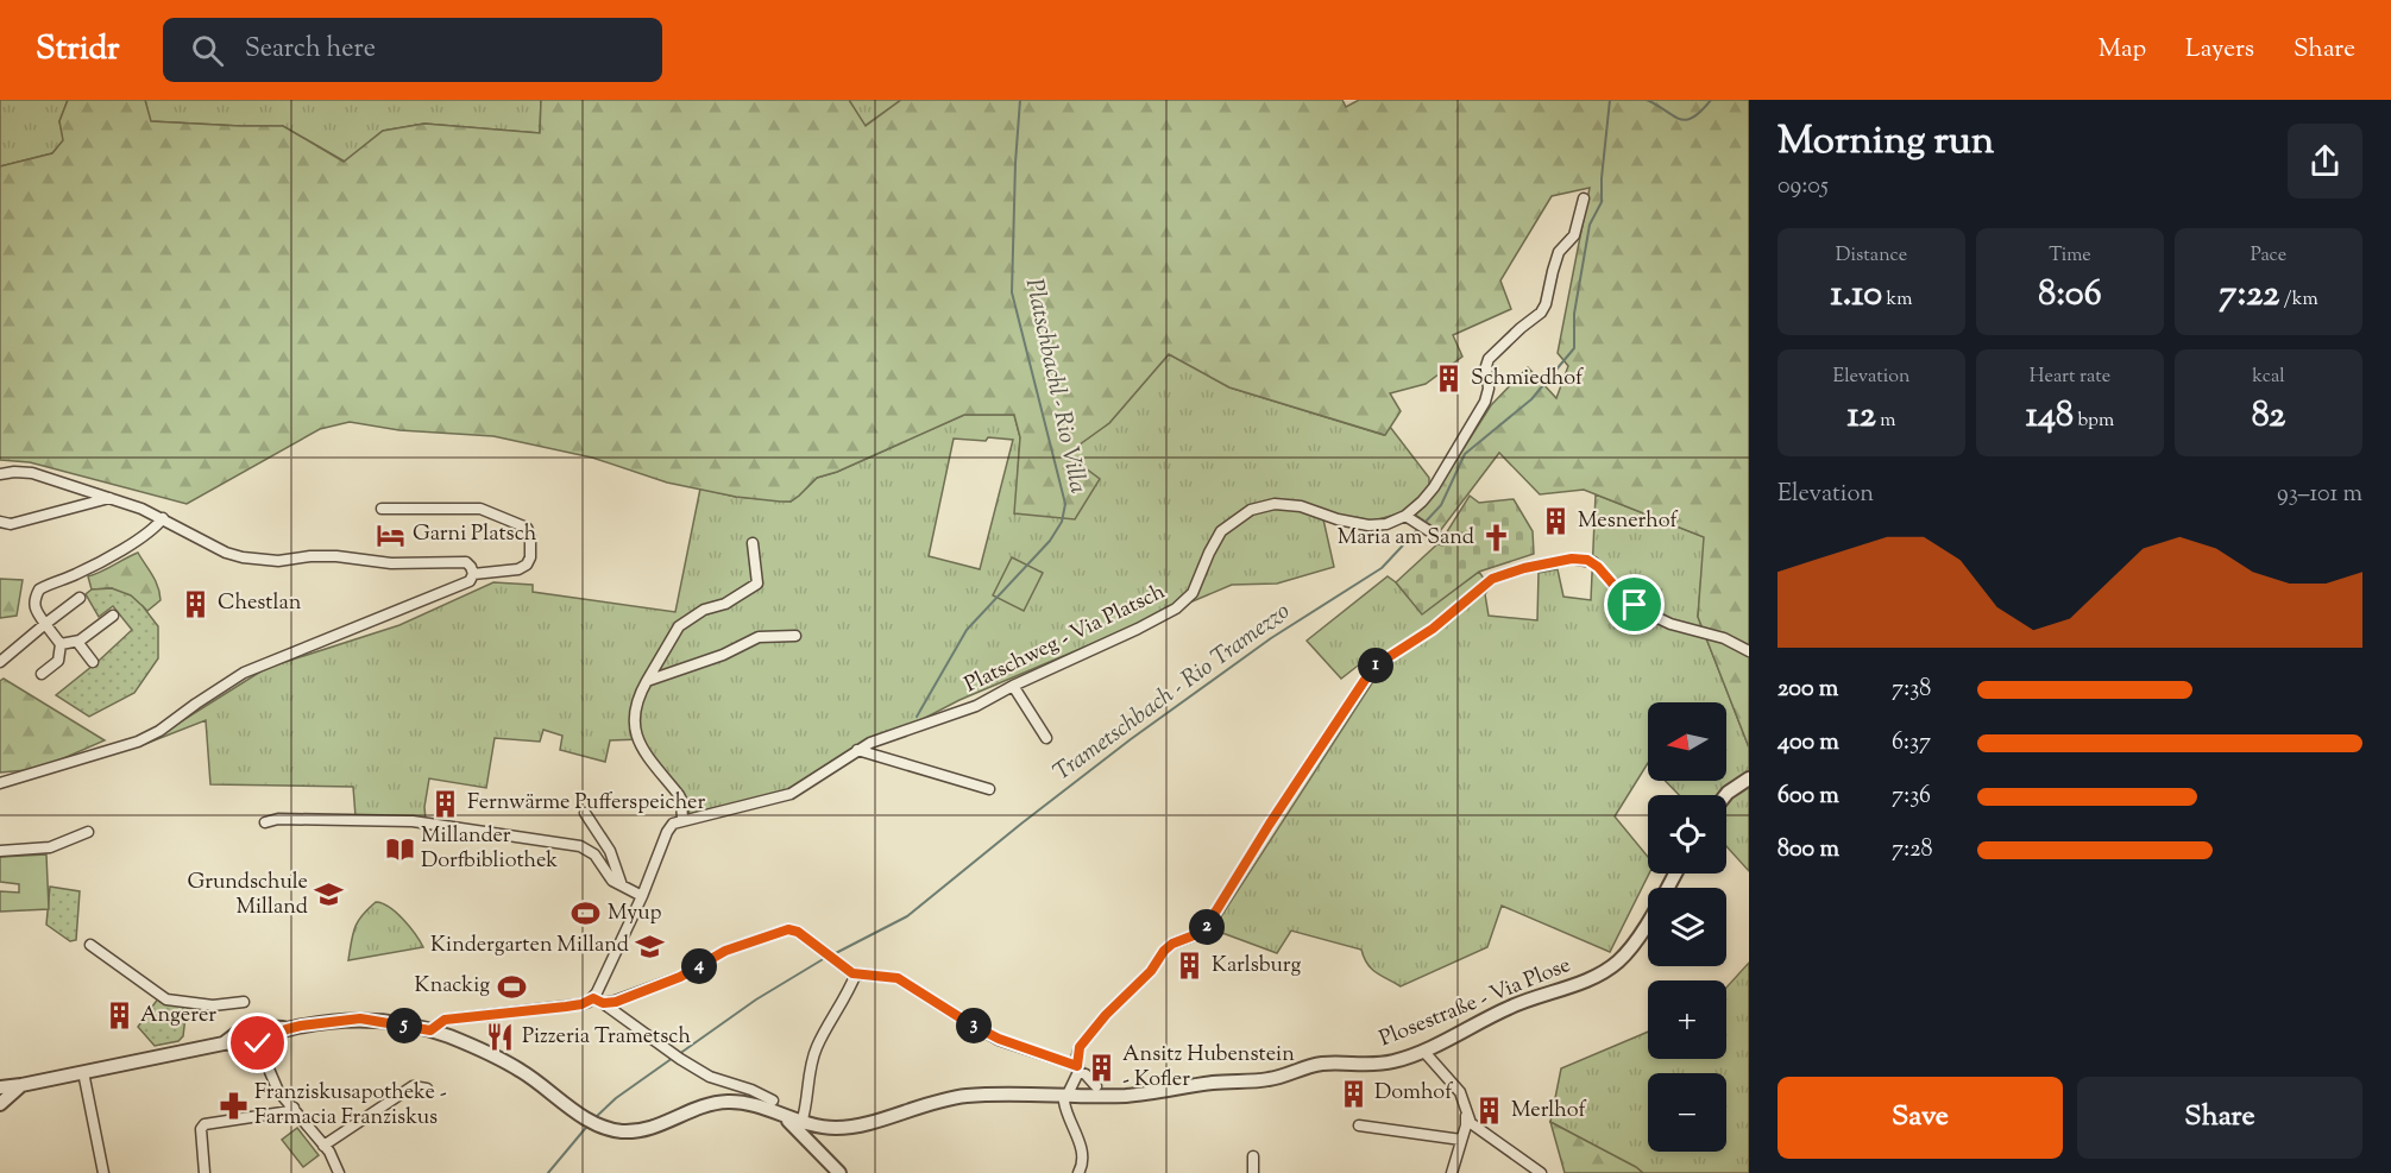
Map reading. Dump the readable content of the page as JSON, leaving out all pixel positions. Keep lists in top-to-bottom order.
{
  "streets": {
    "street": ["Platschweg - Via Platsch", "Plosestraße - Via Plose"]
  },
  "water": ["Platschbachl - Rio Villa", "Trametschbach - Rio Tramezzo"],
  "places": {
    "building": [
      "Schmiedhof",
      "Mesnerhof",
      "Chestlan",
      "Fernwärme Pufferspeicher",
      "Karlsburg",
      "Angerer",
      "Ansitz Hubenstein - Kofler",
      "Domhof",
      "Merlhof"
    ],
    "hotel": ["Garni Platsch"],
    "church": ["Maria am Sand"],
    "library": ["Millander Dorfbibliothek"],
    "school or university": ["Grundschule Milland", "Kindergarten Milland"],
    "sports": ["Myup", "Knackig"],
    "restaurant": ["Pizzeria Trametsch"],
    "pharmacy": ["Franziskusapotheke - Farmacia Franziskus"]
  },
  "north": "left",
  "page": {
    "header": "Stridr",
    "search": "Search here",
    "nav": ["Map", "Layers", "Share"],
    "heading": ["Morning run", "09:05"],
    "stats": [
      ["Distance", "1.10 km"],
      ["Time", "8:06"],
      ["Pace", "7:22 /km"],
      ["Elevation", "12 m"],
      ["Heart rate", "148 bpm"],
      ["kcal", "82"]
    ],
    "chart": ["Elevation", "93–101 m"],
    "pins": [
      "1",
      "2",
      "4",
      "3",
      "5"
    ],
    "list": [
      {
        "name": "200 m",
        "note": "7:38"
      },
      {
        "name": "400 m",
        "note": "6:37"
      },
      {
        "name": "600 m",
        "note": "7:36"
      },
      {
        "name": "800 m",
        "note": "7:28"
      }
    ],
    "map_buttons": ["+", "−"],
    "buttons": ["Save", "Share"]
  }
}
